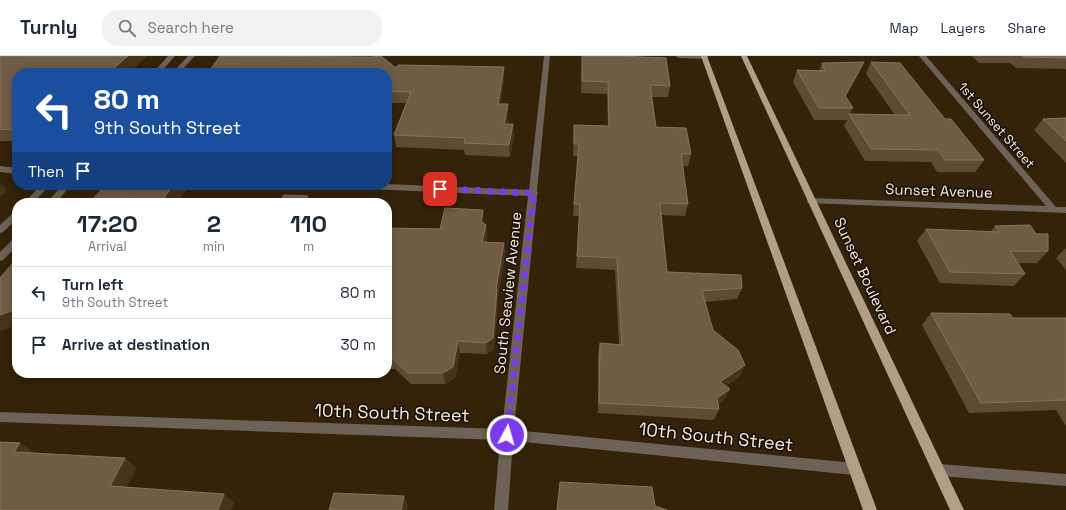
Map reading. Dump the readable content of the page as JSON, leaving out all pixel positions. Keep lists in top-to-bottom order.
{
  "streets": {
    "main road": ["Sunset Boulevard"],
    "street": [
      "1st Sunset Street",
      "Sunset Avenue",
      "South Seaview Avenue",
      "10th South Street"
    ]
  },
  "crossings": [
    ["1st Sunset Street", "Sunset Avenue"],
    ["Sunset Avenue", "Sunset Boulevard"],
    ["South Seaview Avenue", "10th South Street"]
  ],
  "page": {
    "header": "Turnly",
    "search": "Search here",
    "nav": ["Map", "Layers", "Share"],
    "turn": ["80 m", "9th South Street"],
    "then": "Then",
    "eta": [
      "17:20",
      "Arrival",
      "2",
      "min",
      "110",
      "m"
    ],
    "list": [
      {
        "name": "Turn left",
        "note": "9th South Street",
        "value": "80 m"
      },
      {
        "name": "Arrive at destination",
        "value": "30 m"
      }
    ]
  }
}
